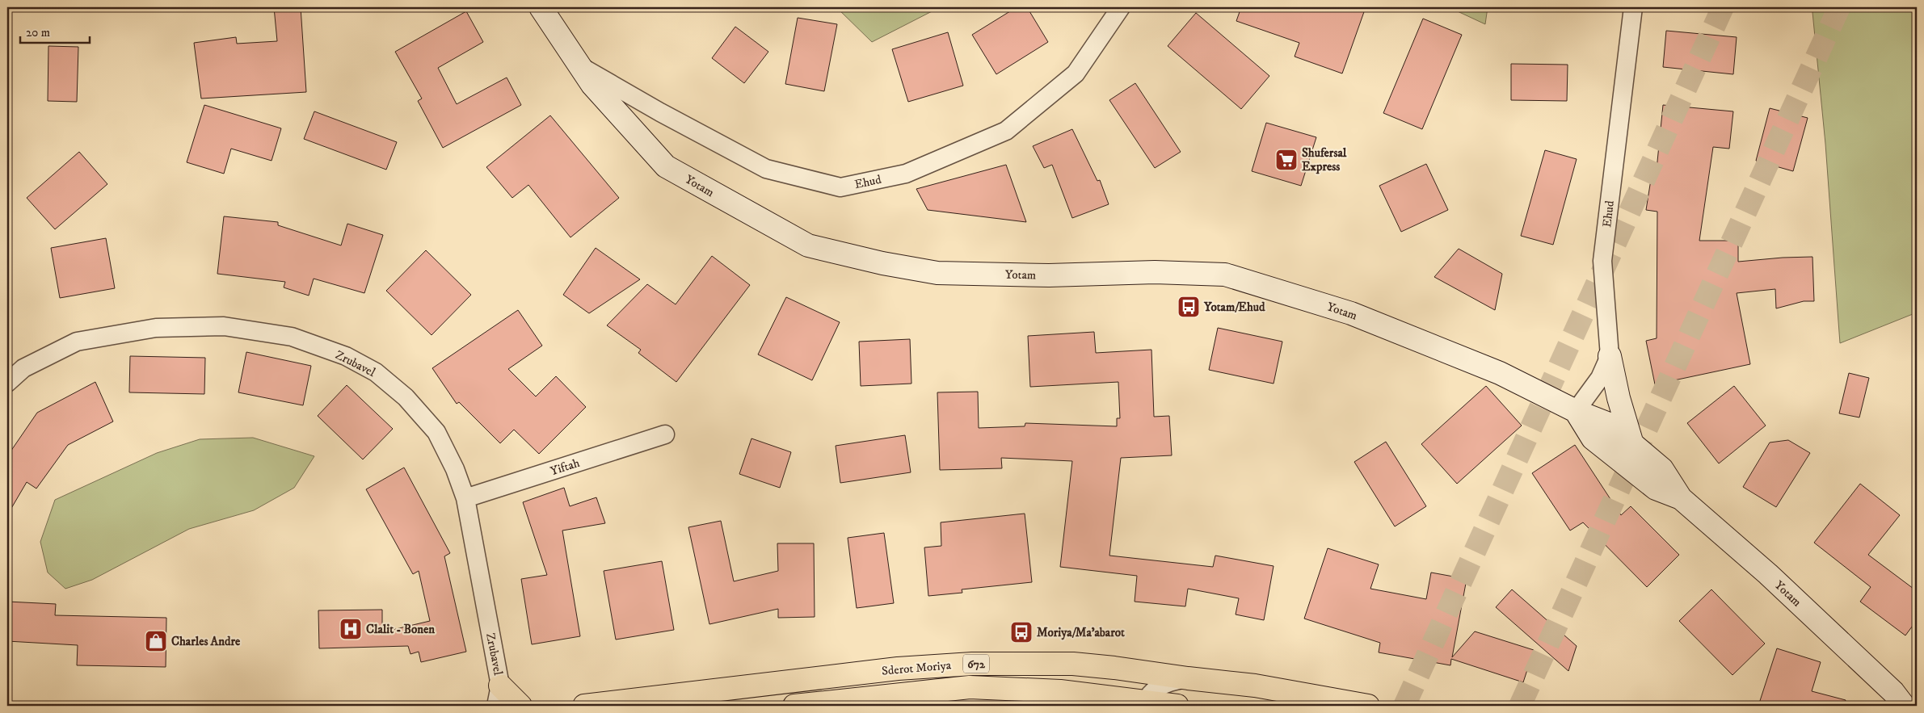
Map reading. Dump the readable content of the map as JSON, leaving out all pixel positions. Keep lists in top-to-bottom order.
{
  "streets": {
    "main road": ["672", "Sderot Moriya"],
    "street": [
      "Ehud",
      "Yotam",
      "Zrubavel",
      "Yiftah"
    ]
  },
  "crossings": [
    ["Ehud", "Yotam"],
    ["Zrubavel", "Yiftah"]
  ],
  "places": {
    "supermarket": ["Shufersal Express"],
    "bus stop": ["Yotam/Ehud", "Moriya/Ma'abarot"],
    "hospital": ["Clalit - Bonen"],
    "shop": ["Charles Andre"]
  },
  "scale_bar": "20 m"
}
